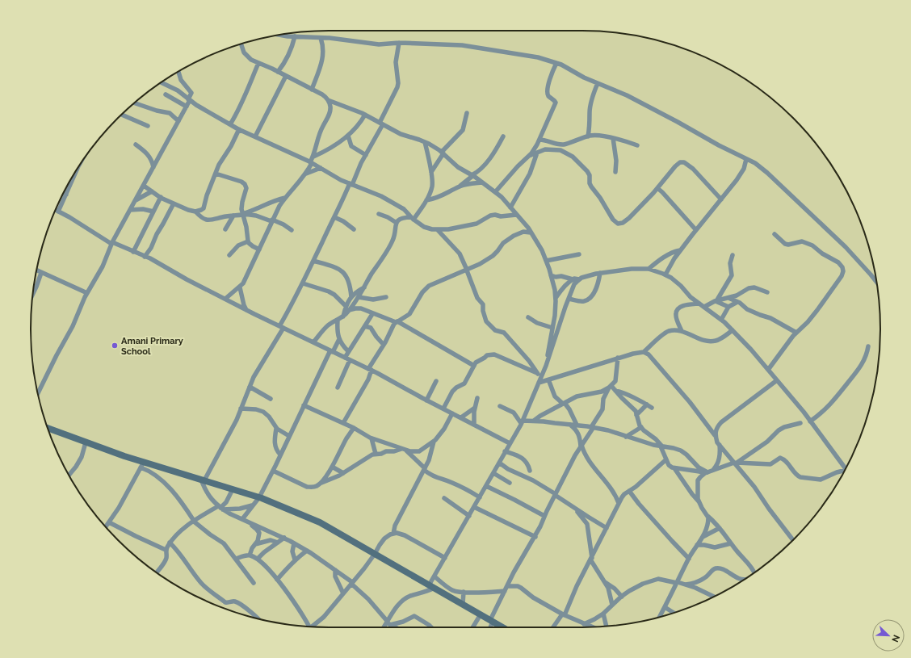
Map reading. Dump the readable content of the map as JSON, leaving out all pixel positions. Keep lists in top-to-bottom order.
{
  "places": ["Amani Primary School"],
  "north": "bottom right"
}
